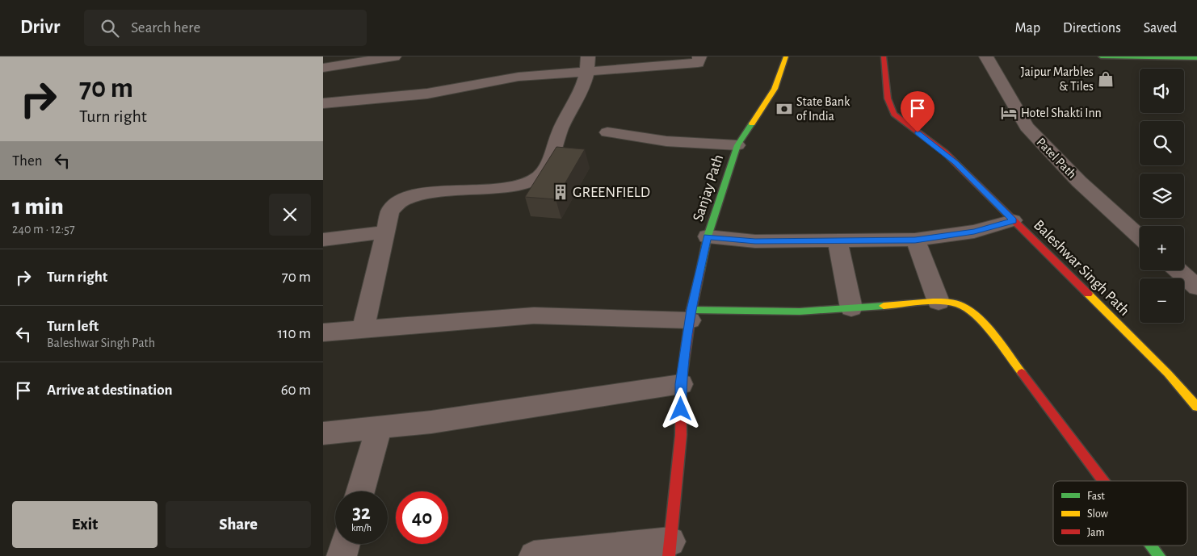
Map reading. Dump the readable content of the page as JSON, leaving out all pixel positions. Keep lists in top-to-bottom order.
{
  "streets": {
    "street": ["Patel Path", "Sanjay Path", "Baleshwar Singh Path"]
  },
  "places": {
    "shop": ["Jaipur Marbles & Tiles"],
    "bank": ["State Bank of India"],
    "hotel": ["Hotel Shakti Inn"],
    "building": ["GREENFIELD"]
  },
  "legend": ["Fast", "Slow", "Jam"],
  "page": {
    "header": "Drivr",
    "search": "Search here",
    "nav": ["Map", "Directions", "Saved"],
    "turn": ["70 m", "Turn right"],
    "map_buttons": ["+", "−"],
    "then": "Then",
    "heading": ["1 min", "240 m · 12:57"],
    "list": [
      {
        "name": "Turn right",
        "value": "70 m"
      },
      {
        "name": "Turn left",
        "note": "Baleshwar Singh Path",
        "value": "110 m"
      },
      {
        "name": "Arrive at destination",
        "value": "60 m"
      }
    ],
    "speed": "32 km/h",
    "limit": "40",
    "buttons": ["Exit", "Share"]
  }
}
